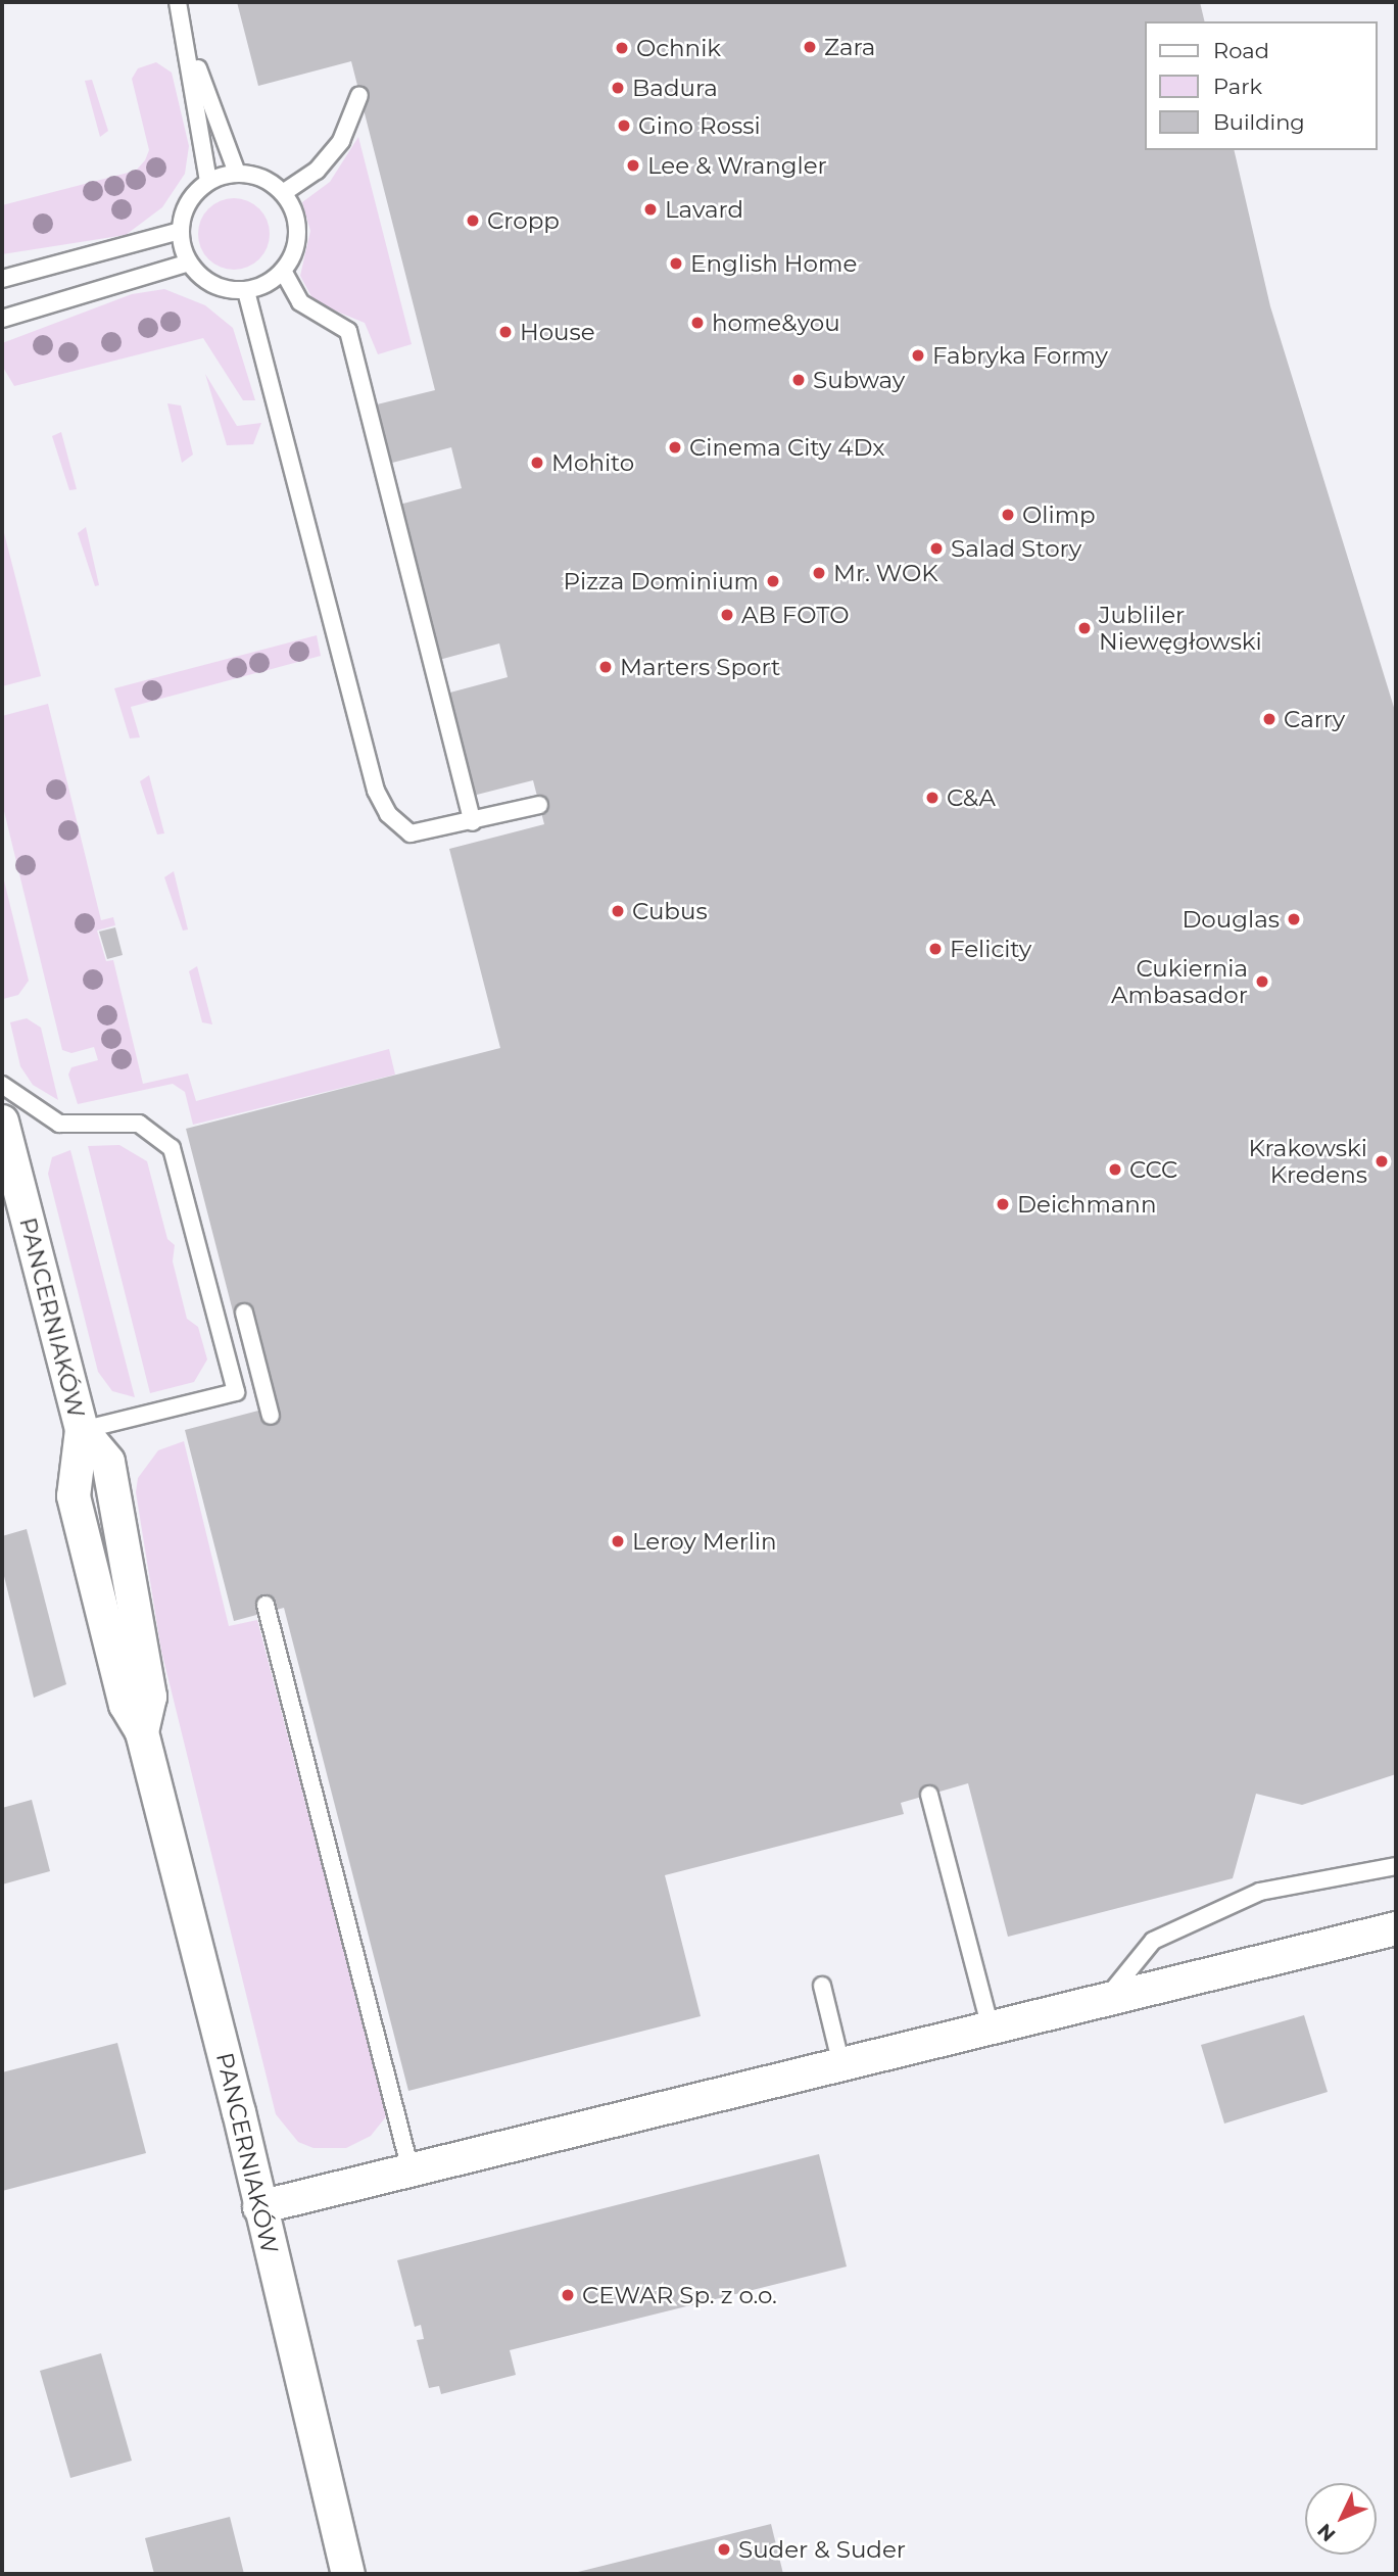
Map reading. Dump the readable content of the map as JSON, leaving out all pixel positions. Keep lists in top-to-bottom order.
{
  "streets": {
    "street": ["PANCERNIAKÓW"]
  },
  "places": [
    "Zara",
    "Ochnik",
    "Badura",
    "Gino Rossi",
    "Lee & Wrangler",
    "Lavard",
    "Cropp",
    "English Home",
    "home&you",
    "House",
    "Fabryka Formy",
    "Subway",
    "Cinema City 4Dx",
    "Mohito",
    "Olimp",
    "Salad Story",
    "Mr. WOK",
    "Pizza Dominium",
    "AB FOTO",
    "Jubliler Niewęgłowski",
    "Marters Sport",
    "Carry",
    "C&A",
    "Cubus",
    "Douglas",
    "Felicity",
    "Cukiernia Ambasador",
    "Krakowski Kredens",
    "CCC",
    "Deichmann",
    "Leroy Merlin",
    "CEWAR Sp. z o.o.",
    "Suder & Suder"
  ],
  "legend": ["Road", "Park", "Building"],
  "north": "bottom left"
}
